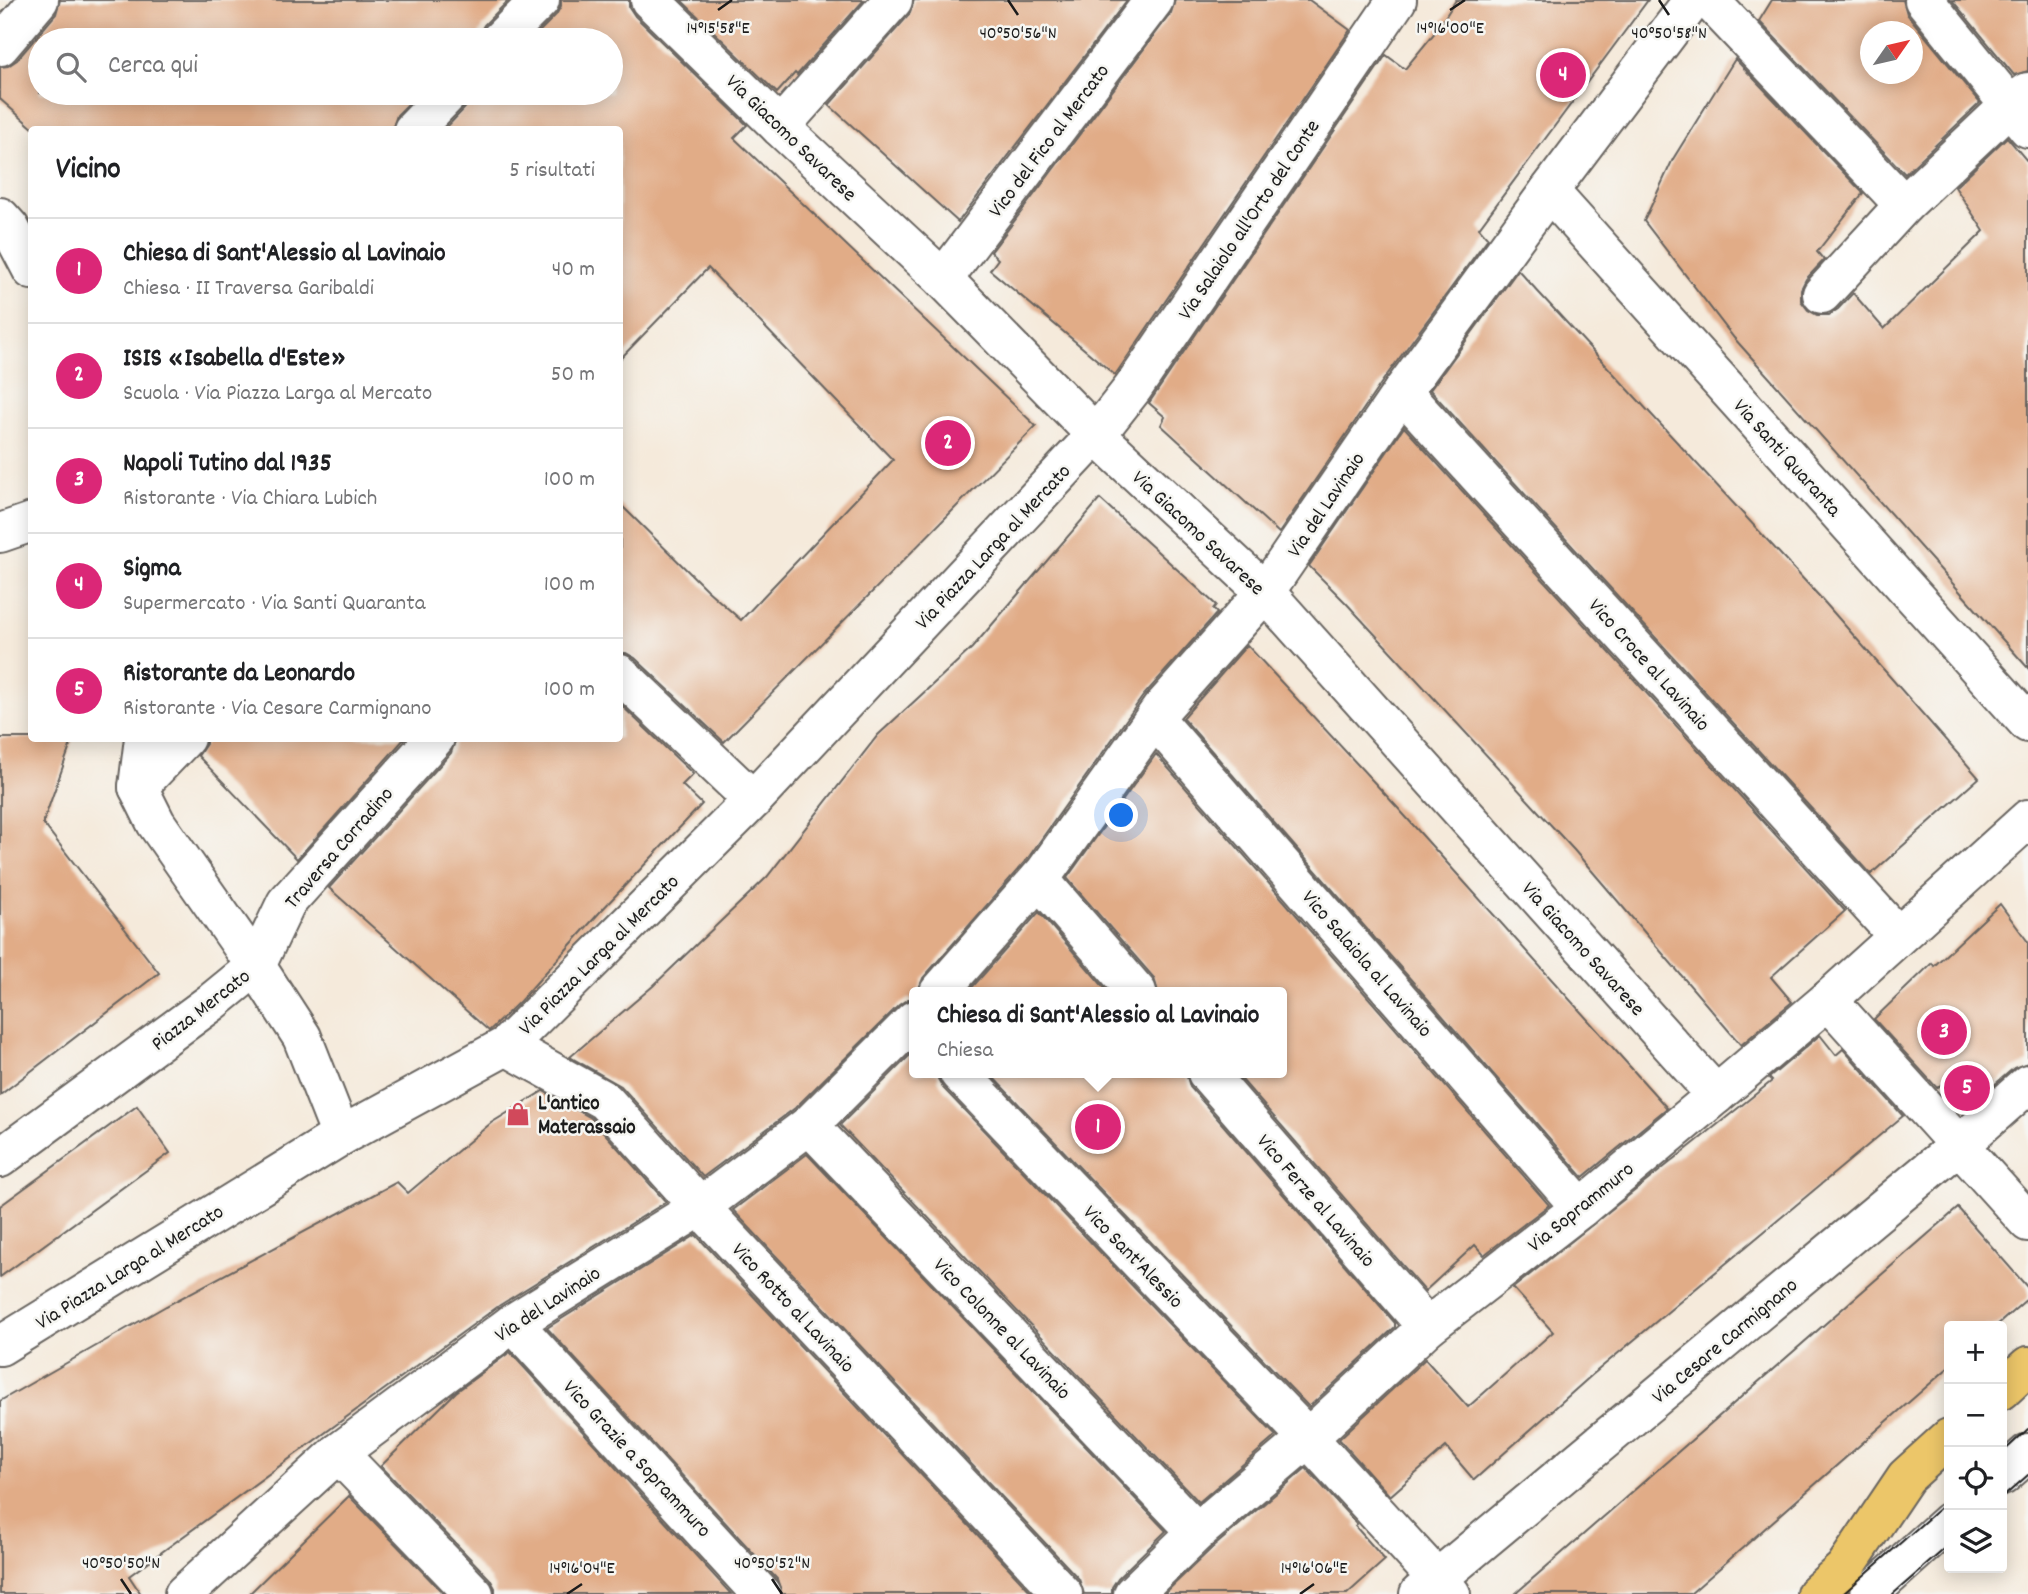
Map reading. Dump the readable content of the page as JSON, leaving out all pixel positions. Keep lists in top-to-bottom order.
{
  "streets": {
    "street": [
      "Via Giacomo Savarese",
      "Vico del Fico al Mercato",
      "Via Salaiolo all'Orto del Conte",
      "Via Santi Quaranta",
      "Via del Lavinaio",
      "Via Piazza Larga al Mercato",
      "Vico Croce al Lavinaio",
      "Traversa Corradino",
      "Vico Salaiola al Lavinaio",
      "Piazza Mercato",
      "Vico Ferze al Lavinaio",
      "Via Soprammuro",
      "Vico Sant'Alessio",
      "Vico Rotto al Lavinaio",
      "Vico Colonne al Lavinaio",
      "Via Cesare Carmignano",
      "Vico Grazie a Soprammuro"
    ]
  },
  "crossings": [
    ["Via Giacomo Savarese", "Vico del Fico al Mercato"],
    ["Via Giacomo Savarese", "Via Salaiolo all'Orto del Conte"],
    ["Via Giacomo Savarese", "Via del Lavinaio"],
    ["Via Giacomo Savarese", "Via Piazza Larga al Mercato"],
    ["Via Giacomo Savarese", "Via Soprammuro"],
    ["Via Salaiolo all'Orto del Conte", "Via Piazza Larga al Mercato"],
    ["Via Santi Quaranta", "Via del Lavinaio"],
    ["Via del Lavinaio", "Vico Croce al Lavinaio"],
    ["Via del Lavinaio", "Vico Salaiola al Lavinaio"],
    ["Via del Lavinaio", "Vico Rotto al Lavinaio"],
    ["Via del Lavinaio", "Vico Colonne al Lavinaio"],
    ["Via del Lavinaio", "Vico Grazie a Soprammuro"],
    ["Via Piazza Larga al Mercato", "Vico Rotto al Lavinaio"],
    ["Vico Croce al Lavinaio", "Via Soprammuro"],
    ["Traversa Corradino", "Piazza Mercato"],
    ["Vico Salaiola al Lavinaio", "Via Soprammuro"],
    ["Vico Ferze al Lavinaio", "Via Soprammuro"],
    ["Via Soprammuro", "Vico Sant'Alessio"],
    ["Via Soprammuro", "Vico Colonne al Lavinaio"],
    ["Vico Sant'Alessio", "Via Cesare Carmignano"]
  ],
  "places": {
    "shop": ["L'antico Materassaio"]
  },
  "north": "top right",
  "page": {
    "search": "Cerca qui",
    "pins": [
      "4",
      "2",
      "3",
      "5",
      "1"
    ],
    "heading": ["Vicino", "5 risultati"],
    "list": [
      {
        "mark": "1",
        "name": "Chiesa di Sant'Alessio al Lavinaio",
        "note": "Chiesa · II Traversa Garibaldi",
        "value": "40 m"
      },
      {
        "mark": "2",
        "name": "ISIS «Isabella d'Este»",
        "note": "Scuola · Via Piazza Larga al Mercato",
        "value": "50 m"
      },
      {
        "mark": "3",
        "name": "Napoli Tutino dal 1935",
        "note": "Ristorante · Via Chiara Lubich",
        "value": "100 m"
      },
      {
        "mark": "4",
        "name": "Sigma",
        "note": "Supermercato · Via Santi Quaranta",
        "value": "100 m"
      },
      {
        "mark": "5",
        "name": "Ristorante da Leonardo",
        "note": "Ristorante · Via Cesare Carmignano",
        "value": "100 m"
      }
    ],
    "popup": ["Chiesa di Sant'Alessio al Lavinaio", "Chiesa"],
    "map_buttons": ["+", "−"]
  },
  "coordinates": [
    "14°15'58\"E",
    "14°16'00\"E",
    "40°50'56\"N",
    "40°50'58\"N",
    "40°50'50\"N",
    "40°50'52\"N",
    "14°16'04\"E",
    "14°16'06\"E"
  ]
}
